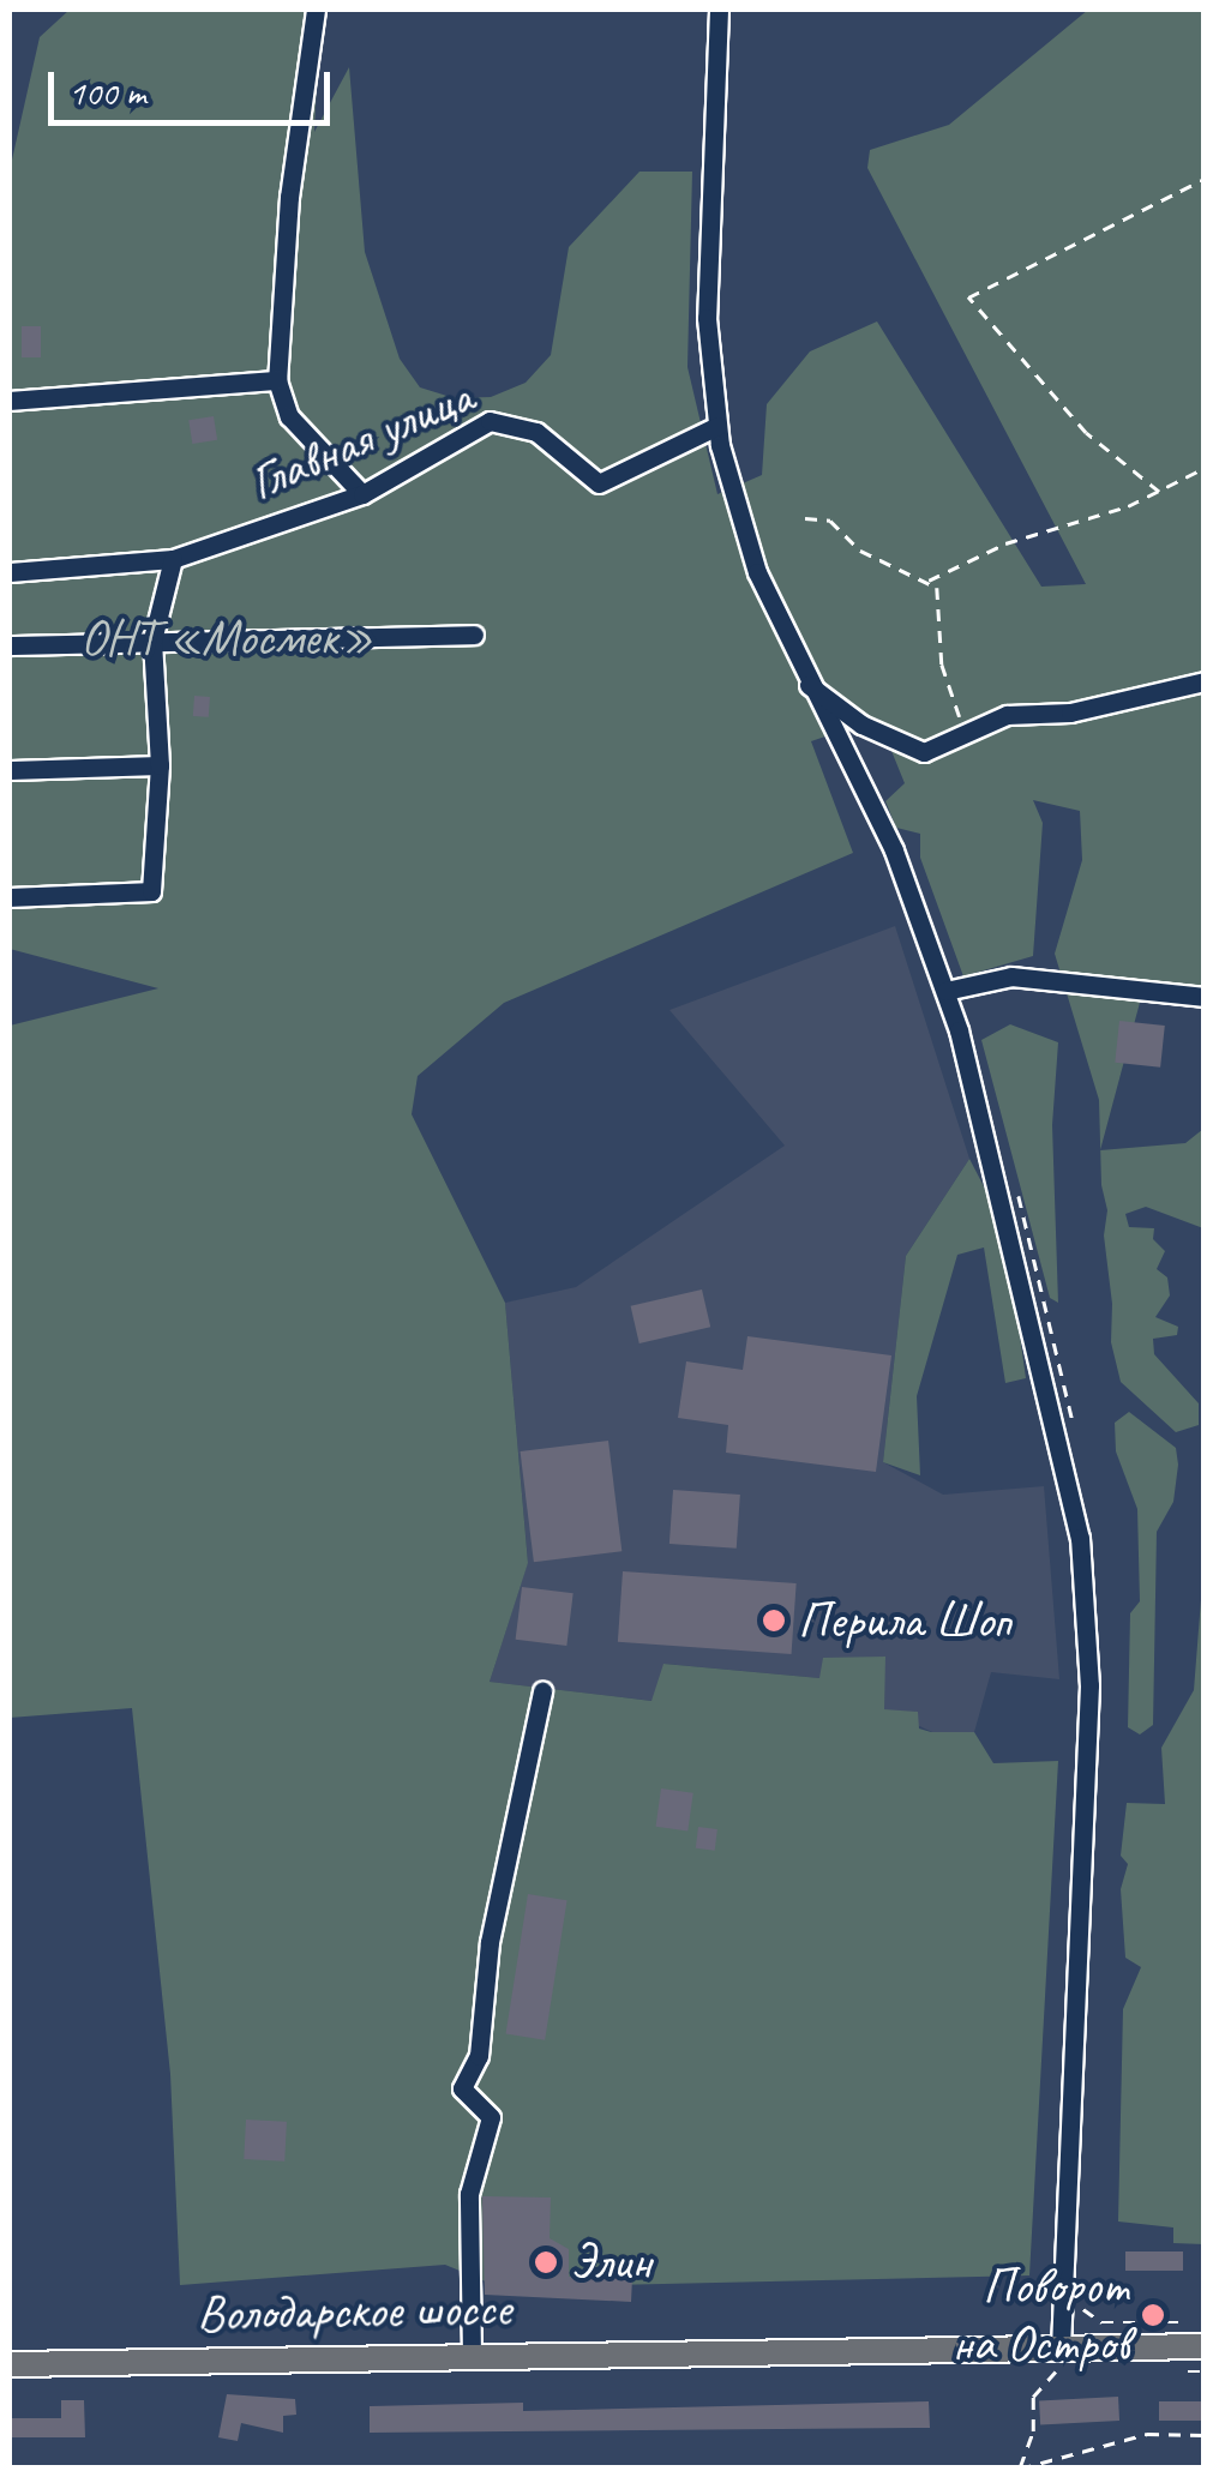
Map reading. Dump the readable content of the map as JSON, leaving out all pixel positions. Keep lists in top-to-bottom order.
{
  "streets": {
    "main road": ["Володарское шоссе"],
    "street": ["Главная улица"]
  },
  "parks": ["ОНТ «Мосмек»"],
  "places": ["Перила Шоп", "Элин", "Поворот на Остров"],
  "scale_bar": "100 m"
}
